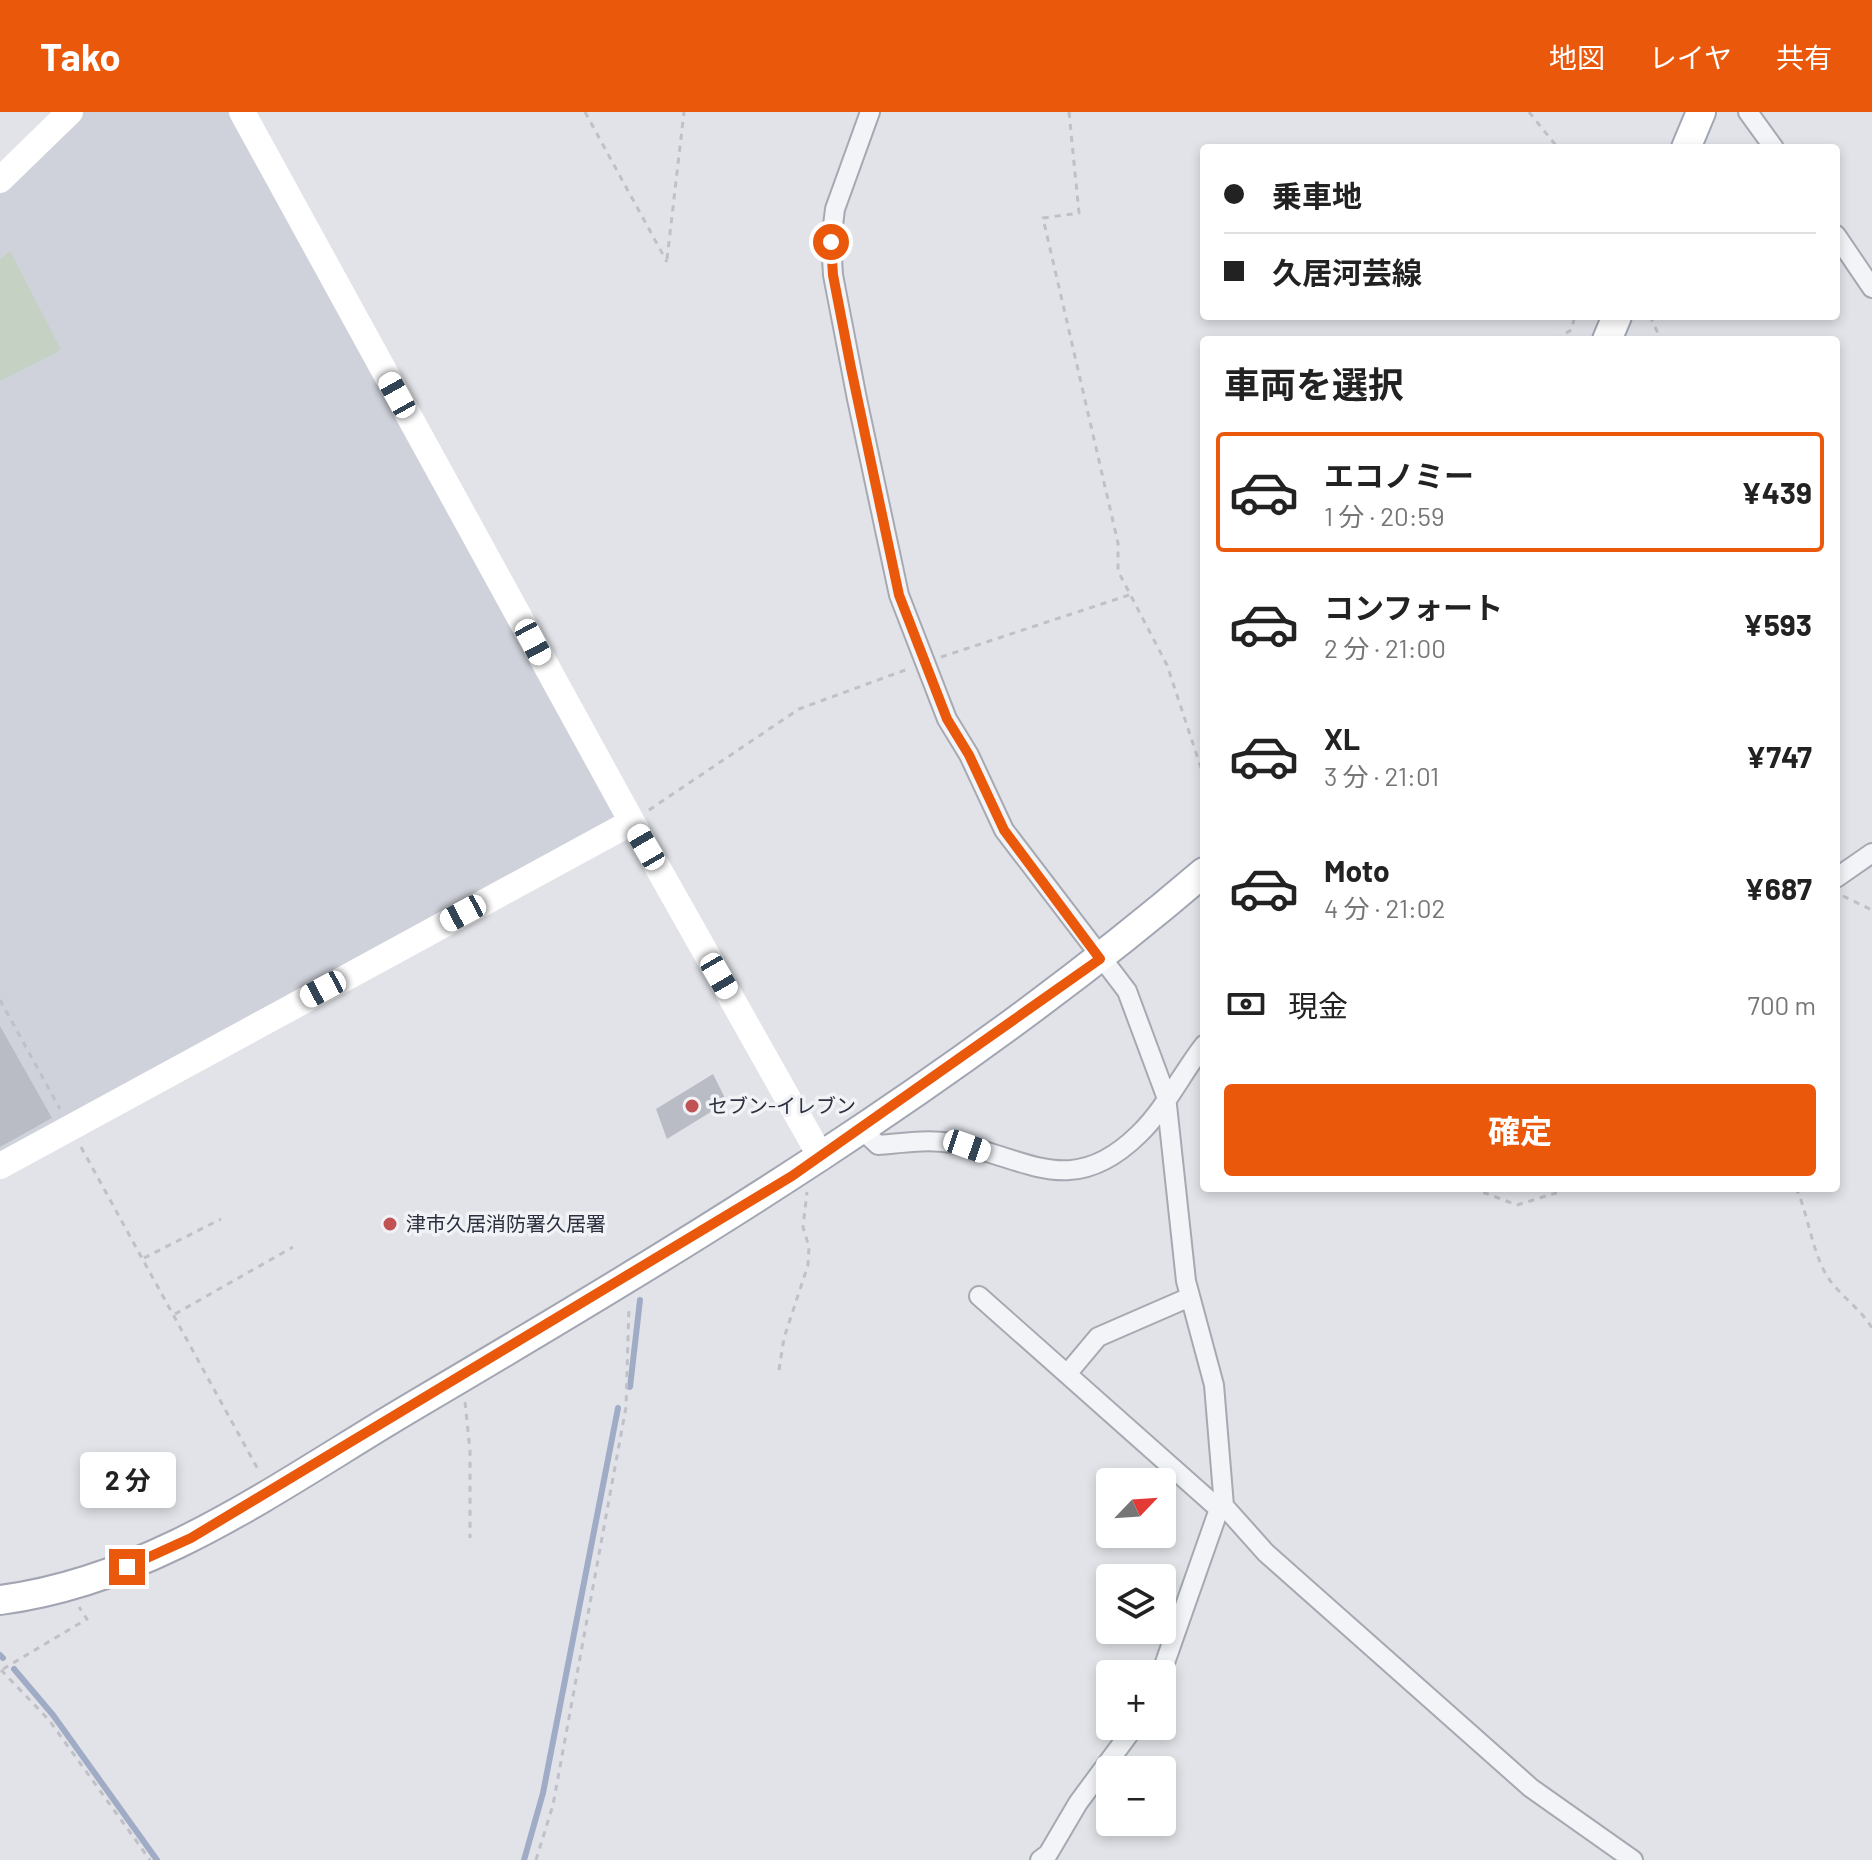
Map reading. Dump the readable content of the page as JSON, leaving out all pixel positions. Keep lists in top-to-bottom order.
{
  "places": ["セブン-イレブン", "津市久居消防署久居署"],
  "north": "top right",
  "page": {
    "header": "Tako",
    "nav": ["地図", "レイヤ", "共有"],
    "banner": ["乗車地", "久居河芸線"],
    "heading": "車両を選択",
    "list": [
      {
        "name": "エコノミー",
        "note": "1 分 · 20:59",
        "value": "¥439"
      },
      {
        "name": "コンフォート",
        "note": "2 分 · 21:00",
        "value": "¥593"
      },
      {
        "name": "XL",
        "note": "3 分 · 21:01",
        "value": "¥747"
      },
      {
        "name": "Moto",
        "note": "4 分 · 21:02",
        "value": "¥687"
      }
    ],
    "pay": ["現金", "700 m"],
    "buttons": "確定",
    "bubble": "2 分",
    "map_buttons": ["+", "−"]
  }
}
